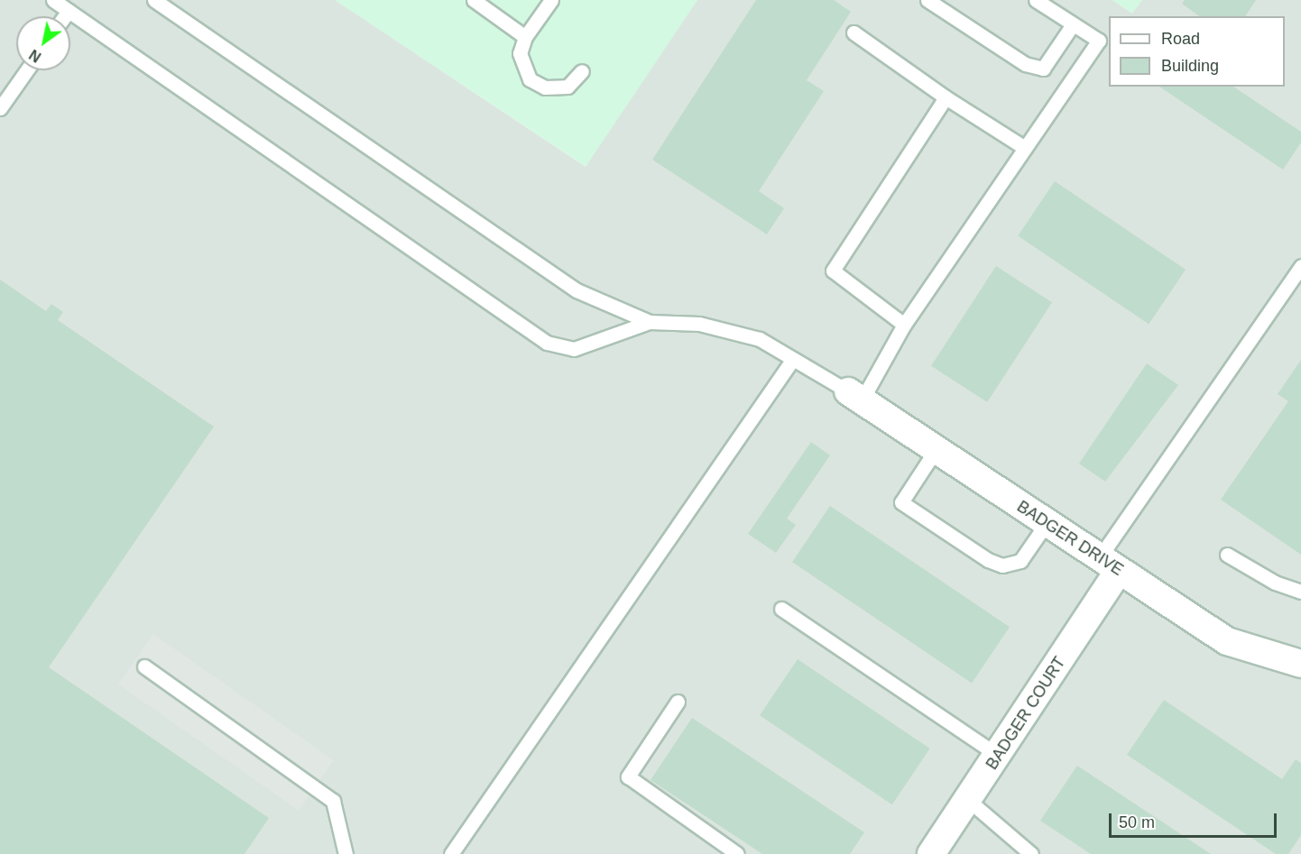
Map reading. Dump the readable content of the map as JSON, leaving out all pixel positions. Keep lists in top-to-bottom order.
{
  "streets": {
    "street": ["BADGER DRIVE", "BADGER COURT"]
  },
  "crossings": [
    ["BADGER DRIVE", "BADGER COURT"]
  ],
  "legend": ["Road", "Building"],
  "scale_bar": "50 m",
  "north": "bottom left"
}
